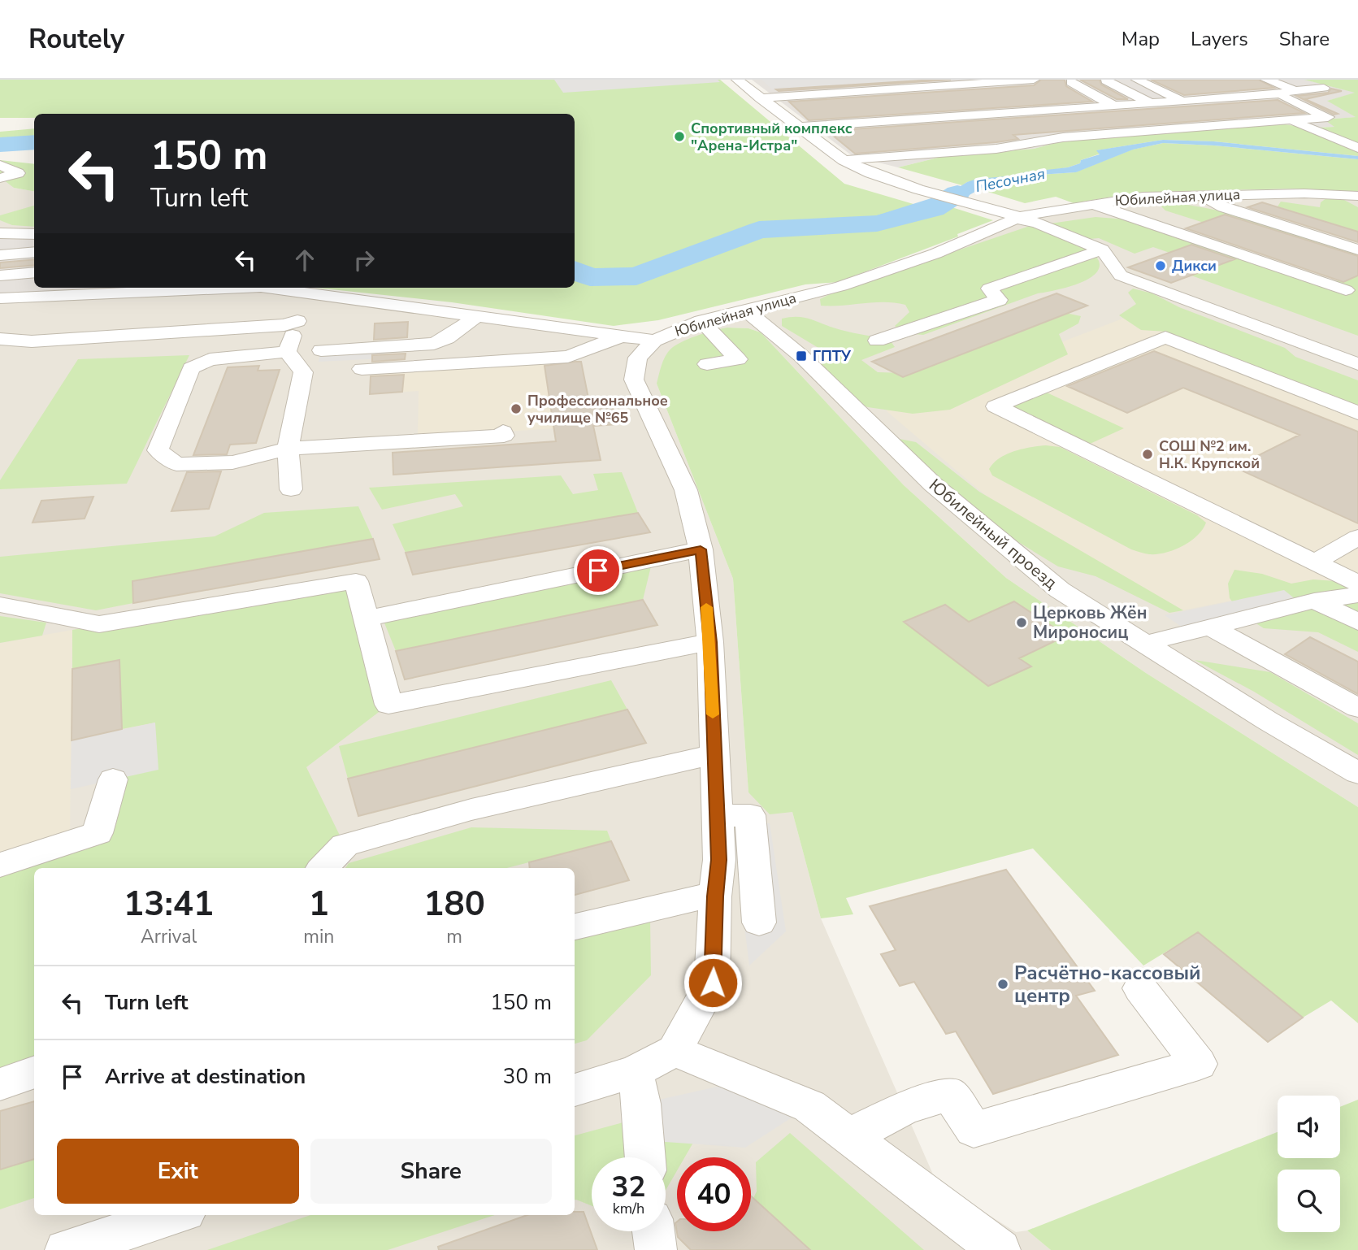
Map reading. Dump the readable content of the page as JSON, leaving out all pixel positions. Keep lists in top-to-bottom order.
{
  "streets": {
    "street": ["Юбилейная улица", "Юбилейный проезд"]
  },
  "crossings": [
    ["Юбилейная улица", "Юбилейный проезд"]
  ],
  "water": ["Песочная"],
  "places": {
    "other": [
      "Спортивный комплекс \"Арена-Истра\"",
      "Дикси",
      "Профессиональное училище №65",
      "СОШ №2 им. Н.К. Крупской",
      "Церковь Жён Мироносиц",
      "Расчётно-кассовый центр"
    ],
    "transit": ["ГПТУ"]
  },
  "page": {
    "header": "Routely",
    "nav": ["Map", "Layers", "Share"],
    "turn": ["150 m", "Turn left"],
    "eta": [
      "13:41",
      "Arrival",
      "1",
      "min",
      "180",
      "m"
    ],
    "list": [
      {
        "name": "Turn left",
        "value": "150 m"
      },
      {
        "name": "Arrive at destination",
        "value": "30 m"
      }
    ],
    "buttons": ["Exit", "Share"],
    "speed": "32 km/h",
    "limit": "40"
  }
}
